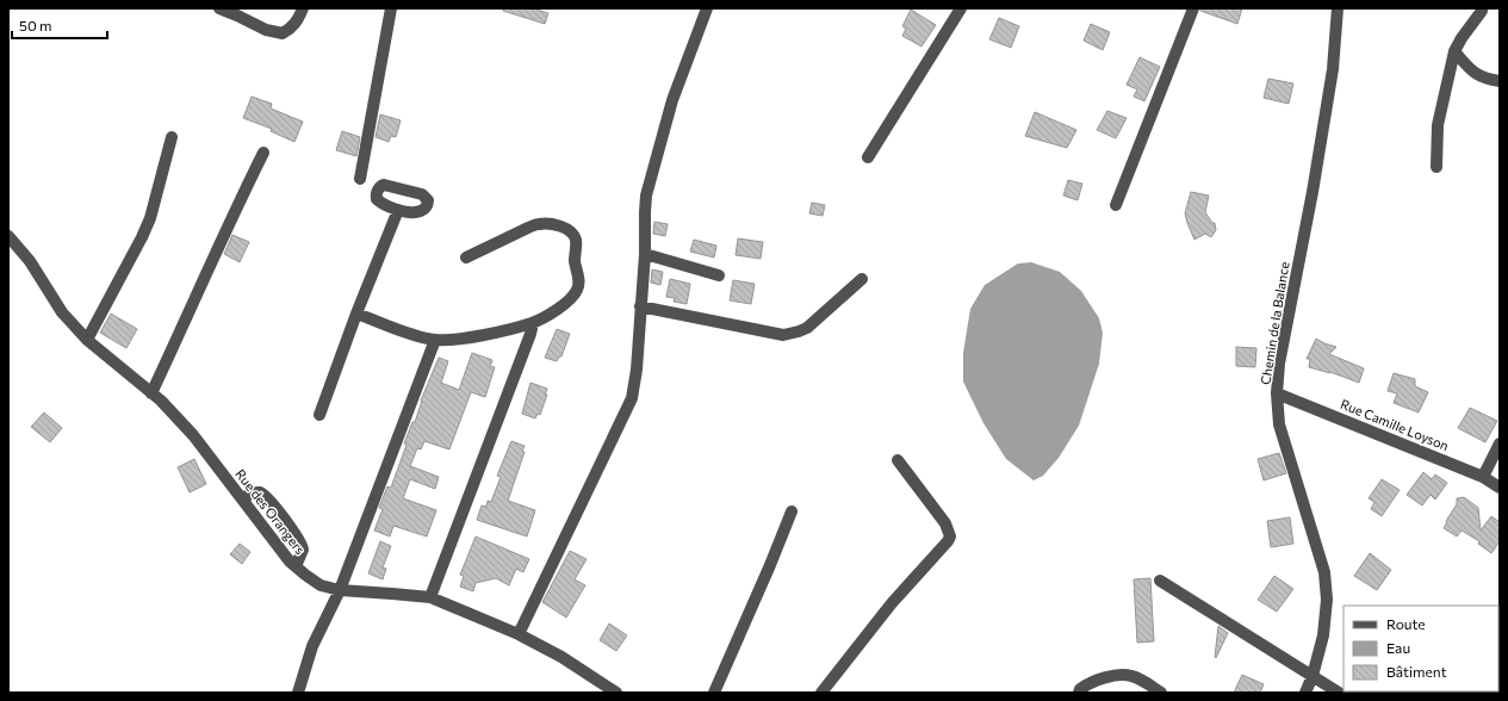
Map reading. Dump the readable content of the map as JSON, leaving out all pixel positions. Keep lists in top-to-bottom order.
{
  "streets": {
    "street": ["Chemin de la Balance", "Rue Camille Loyson", "Rue des Orangers"]
  },
  "crossings": [
    ["Chemin de la Balance", "Rue Camille Loyson"]
  ],
  "legend": ["Route", "Eau", "Bâtiment"],
  "scale_bar": "50 m"
}
